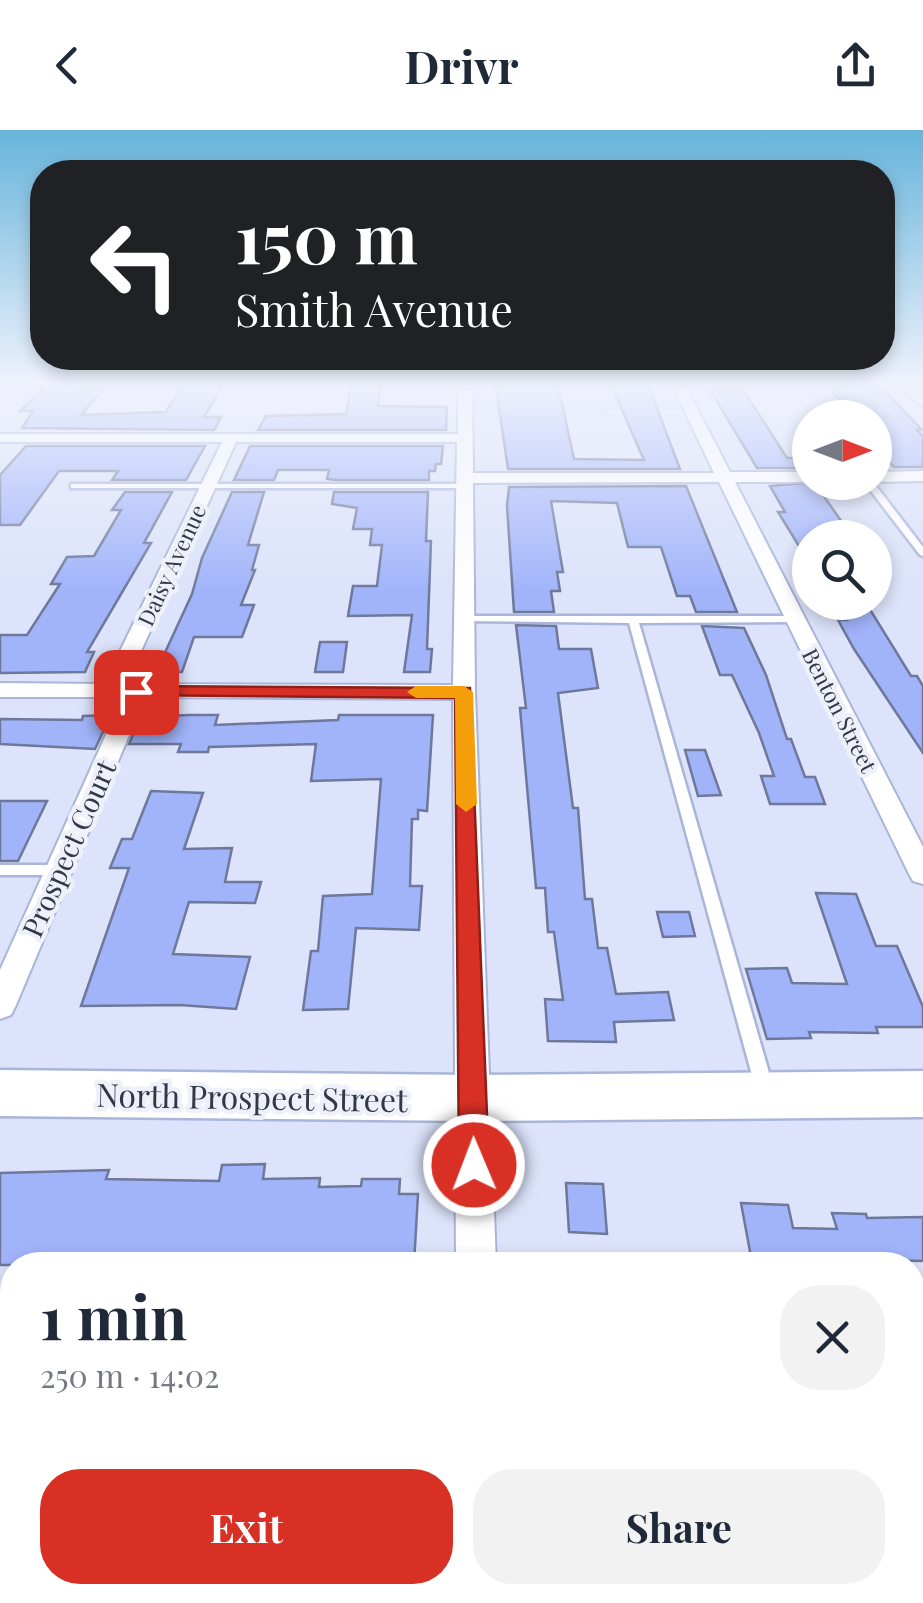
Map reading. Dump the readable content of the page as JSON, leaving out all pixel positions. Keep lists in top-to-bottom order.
{
  "streets": {
    "street": [
      "Daisy Avenue",
      "Benton Street",
      "Prospect Court",
      "North Prospect Street"
    ]
  },
  "crossings": [
    ["Daisy Avenue", "Prospect Court"]
  ],
  "north": "right",
  "page": {
    "header": "Drivr",
    "turn": ["150 m", "Smith Avenue"],
    "heading": ["1 min", "250 m · 14:02"],
    "buttons": ["Exit", "Share"]
  }
}
